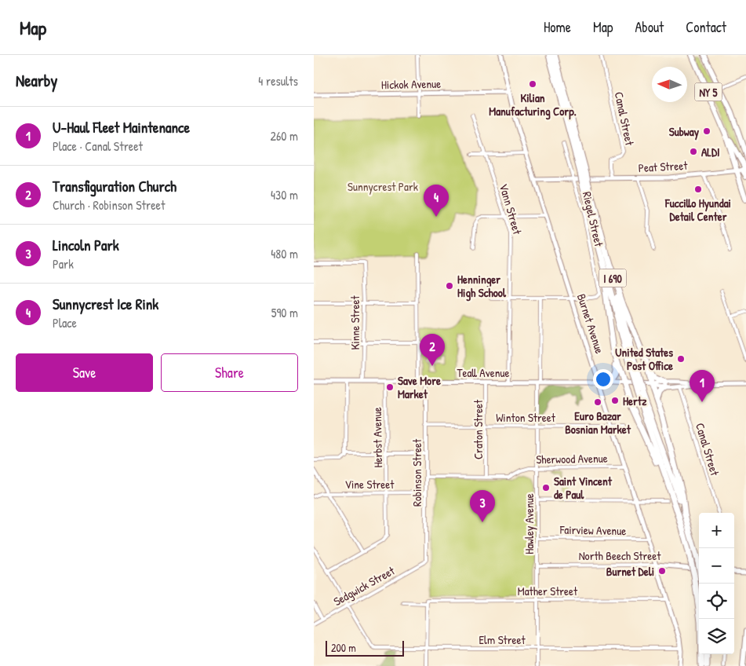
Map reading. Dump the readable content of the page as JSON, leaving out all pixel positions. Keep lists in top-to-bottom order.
{
  "streets": {
    "highway": ["I 690"],
    "main road": ["NY 5"],
    "street": [
      "Hickok Avenue",
      "Canal Street",
      "Peat Street",
      "Vann Street",
      "Riegel Street",
      "Kinne Street",
      "Burnet Avenue",
      "Teall Avenue",
      "Winton Street",
      "Craton Street",
      "Herbst Avenue",
      "Sherwood Avenue",
      "Robinson Street",
      "Vine Street",
      "Hawley Avenue",
      "Fairview Avenue",
      "North Beech Street",
      "Sedgwick Street",
      "Mather Street",
      "Elm Street"
    ]
  },
  "crossings": [
    ["Hickok Avenue", "Burnet Avenue"],
    ["NY 5", "Peat Street"],
    ["Canal Street", "Peat Street"],
    ["Canal Street", "Teall Avenue"],
    ["Peat Street", "I 690"],
    ["Vann Street", "Teall Avenue"],
    ["Riegel Street", "Burnet Avenue"],
    ["Kinne Street", "Teall Avenue"],
    ["Burnet Avenue", "Teall Avenue"],
    ["Burnet Avenue", "Winton Street"],
    ["Burnet Avenue", "Sherwood Avenue"],
    ["Burnet Avenue", "Fairview Avenue"],
    ["Burnet Avenue", "North Beech Street"],
    ["Burnet Avenue", "Mather Street"],
    ["Burnet Avenue", "Elm Street"],
    ["Teall Avenue", "Craton Street"],
    ["Teall Avenue", "Herbst Avenue"],
    ["Teall Avenue", "Robinson Street"],
    ["Teall Avenue", "Hawley Avenue"],
    ["Winton Street", "Craton Street"],
    ["Winton Street", "Robinson Street"],
    ["Winton Street", "Hawley Avenue"],
    ["Craton Street", "Sherwood Avenue"],
    ["Herbst Avenue", "Vine Street"],
    ["Sherwood Avenue", "Robinson Street"],
    ["Sherwood Avenue", "Hawley Avenue"],
    ["Robinson Street", "Vine Street"],
    ["Robinson Street", "Sedgwick Street"],
    ["Hawley Avenue", "Fairview Avenue"],
    ["Hawley Avenue", "North Beech Street"],
    ["Hawley Avenue", "Mather Street"],
    ["Hawley Avenue", "Elm Street"],
    ["Sedgwick Street", "Elm Street"]
  ],
  "parks": ["Sunnycrest Park"],
  "places": [
    "Kilian Manufacturing Corp.",
    "Subway",
    "ALDI",
    "Fuccillo Hyundai Detail Center",
    "Henninger High School",
    "United States Post Office",
    "Save More Market",
    "Hertz",
    "Euro Bazar Bosnian Market",
    "Saint Vincent de Paul",
    "Burnet Deli"
  ],
  "scale_bar": "200 m",
  "north": "left",
  "page": {
    "header": "Map",
    "nav": [
      "Home",
      "Map",
      "About",
      "Contact"
    ],
    "heading": ["Nearby", "4 results"],
    "list": [
      {
        "mark": "1",
        "name": "U-Haul Fleet Maintenance",
        "note": "Place · Canal Street",
        "value": "260 m"
      },
      {
        "mark": "2",
        "name": "Transfiguration Church",
        "note": "Church · Robinson Street",
        "value": "430 m"
      },
      {
        "mark": "3",
        "name": "Lincoln Park",
        "note": "Park",
        "value": "480 m"
      },
      {
        "mark": "4",
        "name": "Sunnycrest Ice Rink",
        "note": "Place",
        "value": "590 m"
      }
    ],
    "pins": [
      "4",
      "2",
      "1",
      "3"
    ],
    "buttons": ["Save", "Share"],
    "map_buttons": ["+", "−"],
    "scale": "200 m"
  }
}
